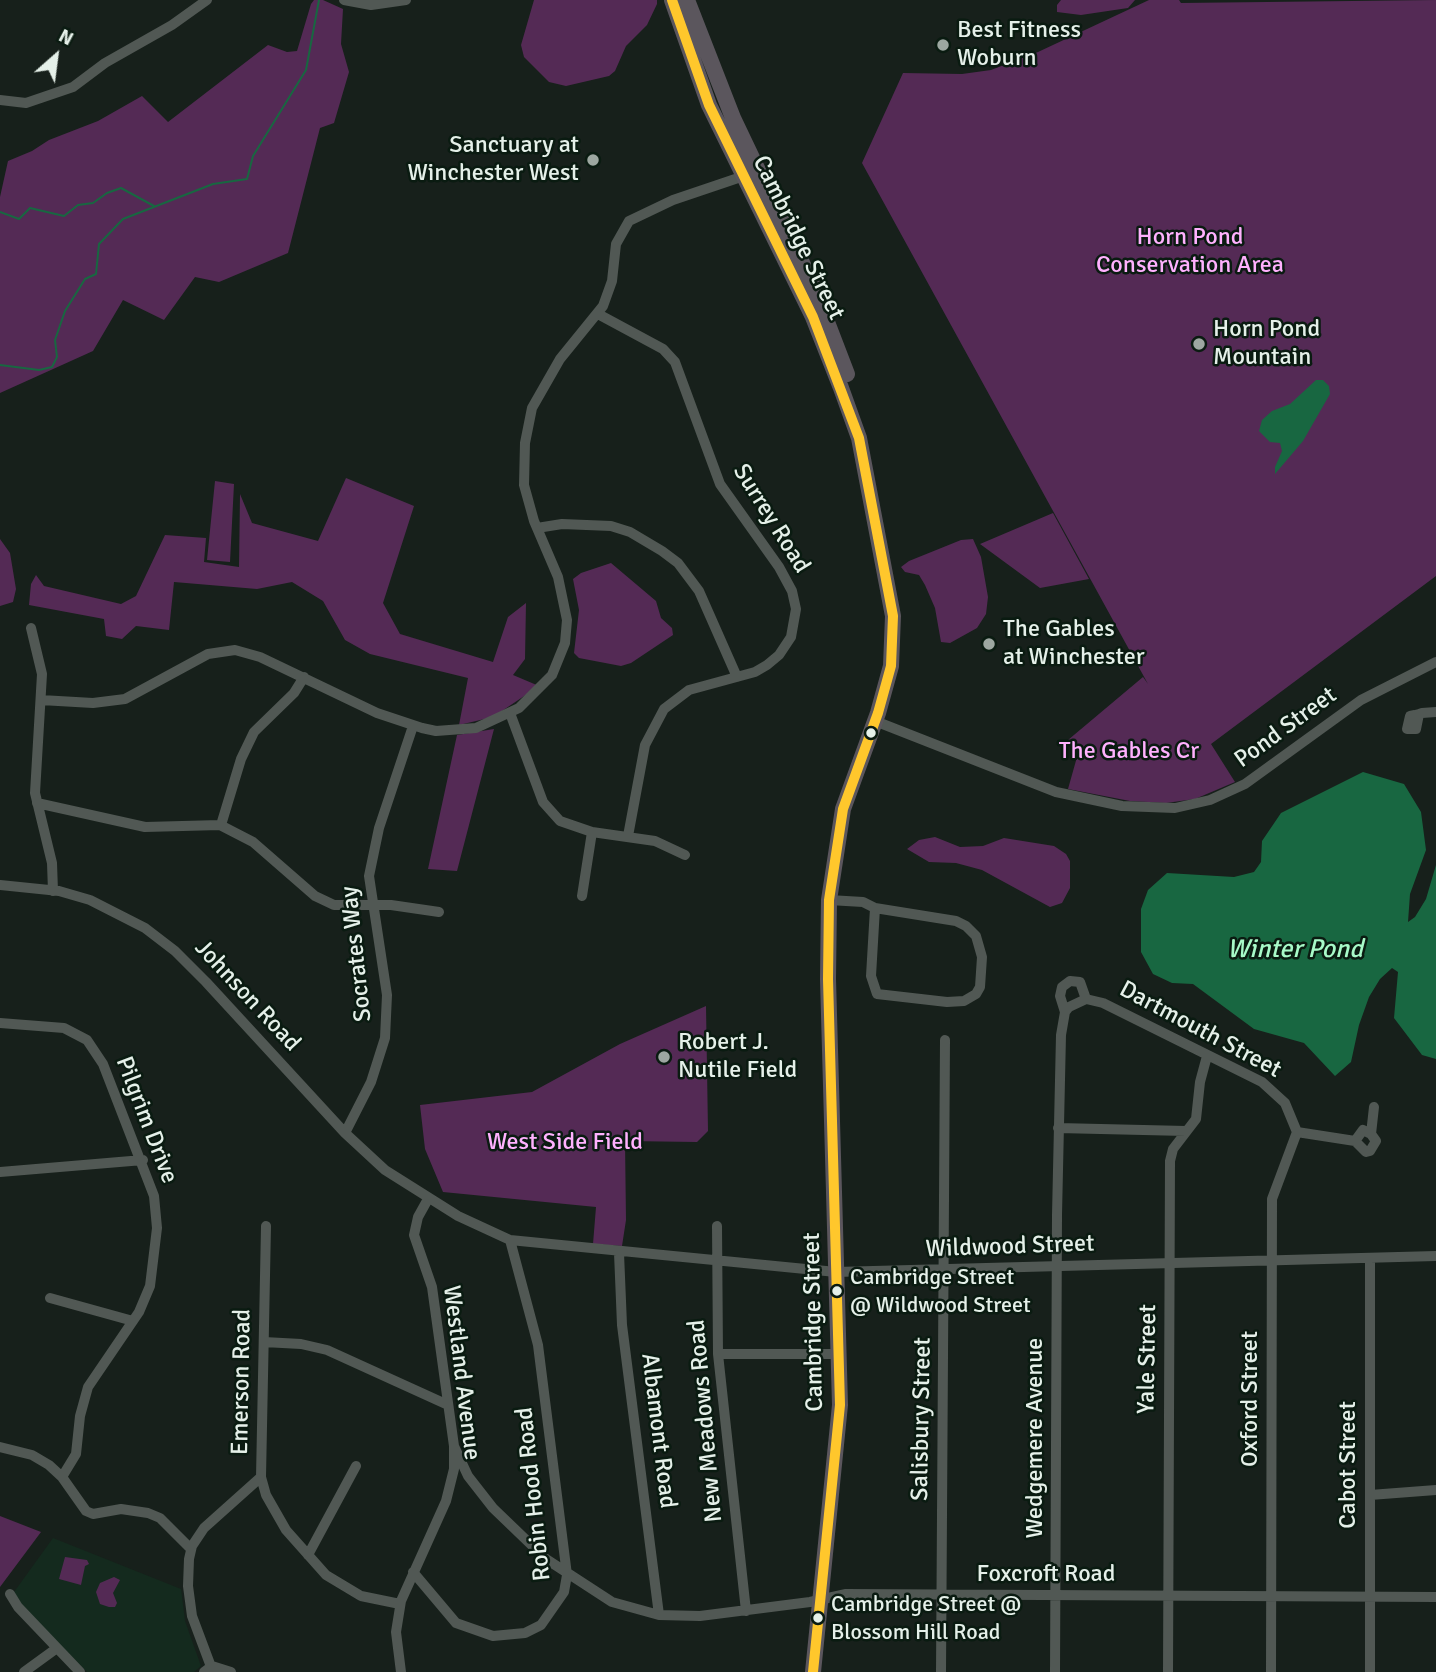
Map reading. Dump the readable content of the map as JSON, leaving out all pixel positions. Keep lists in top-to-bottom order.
{
  "streets": {
    "highway": ["Cambridge Street"],
    "street": [
      "Surrey Road",
      "Pond Street",
      "Socrates Way",
      "Johnson Road",
      "Dartmouth Street",
      "Pilgrim Drive",
      "Wildwood Street",
      "Yale Street",
      "Westland Avenue",
      "Emerson Road",
      "Oxford Street",
      "Salisbury Street",
      "New Meadows Road",
      "Albamont Road",
      "Wedgemere Avenue",
      "Cabot Street",
      "Robin Hood Road",
      "Foxcroft Road"
    ]
  },
  "crossings": [
    ["Cambridge Street", "Pond Street"],
    ["Cambridge Street", "Wildwood Street"],
    ["Cambridge Street", "Foxcroft Road"],
    ["Socrates Way", "Johnson Road"],
    ["Johnson Road", "Wildwood Street"],
    ["Johnson Road", "Westland Avenue"],
    ["Dartmouth Street", "Yale Street"],
    ["Dartmouth Street", "Oxford Street"],
    ["Dartmouth Street", "Wedgemere Avenue"],
    ["Wildwood Street", "Yale Street"],
    ["Wildwood Street", "Westland Avenue"],
    ["Wildwood Street", "Oxford Street"],
    ["Wildwood Street", "Salisbury Street"],
    ["Wildwood Street", "New Meadows Road"],
    ["Wildwood Street", "Albamont Road"],
    ["Wildwood Street", "Wedgemere Avenue"],
    ["Wildwood Street", "Cabot Street"],
    ["Wildwood Street", "Robin Hood Road"],
    ["Yale Street", "Foxcroft Road"],
    ["Westland Avenue", "Robin Hood Road"],
    ["Westland Avenue", "Foxcroft Road"],
    ["Oxford Street", "Foxcroft Road"],
    ["Salisbury Street", "Foxcroft Road"],
    ["New Meadows Road", "Foxcroft Road"],
    ["Albamont Road", "Foxcroft Road"],
    ["Wedgemere Avenue", "Foxcroft Road"],
    ["Cabot Street", "Foxcroft Road"],
    ["Robin Hood Road", "Foxcroft Road"]
  ],
  "water": ["Winter Pond"],
  "parks": ["Horn Pond Conservation Area", "The Gables Cr", "West Side Field"],
  "places": [
    "Best Fitness Woburn",
    "Sanctuary at Winchester West",
    "Horn Pond Mountain",
    "The Gables at Winchester",
    "Robert J. Nutile Field",
    "Cambridge Street @ Wildwood Street",
    "Cambridge Street @ Blossom Hill Road"
  ],
  "north": "top right"
}
